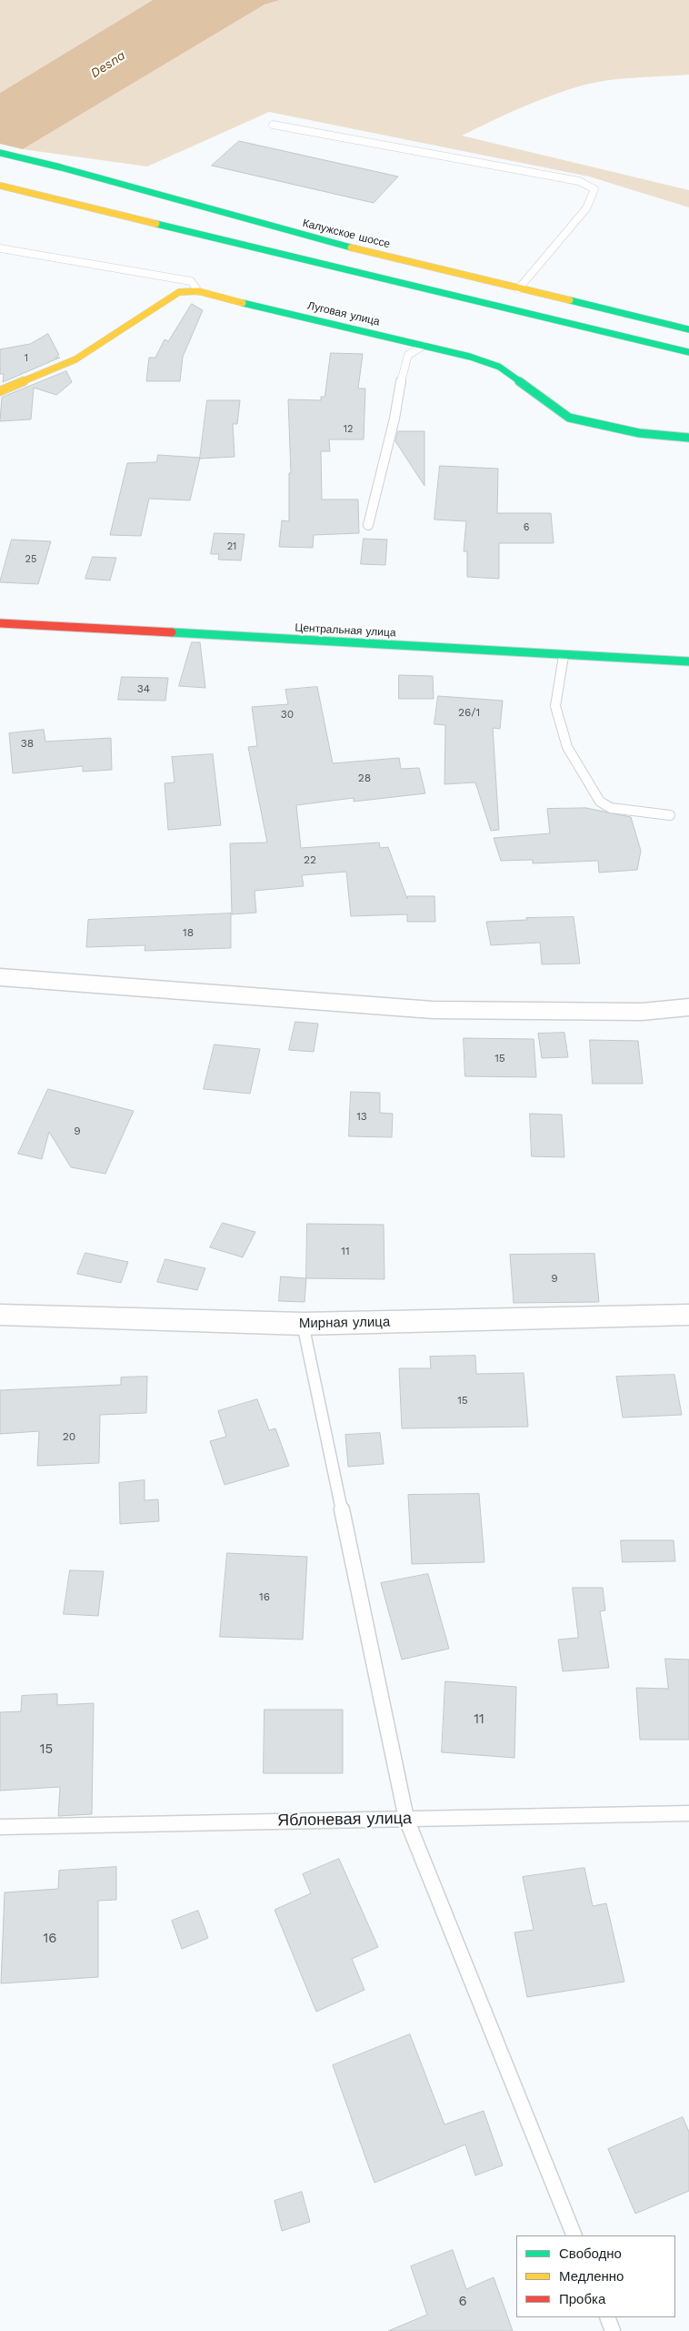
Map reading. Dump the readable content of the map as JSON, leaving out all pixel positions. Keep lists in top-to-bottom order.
{
  "streets": {
    "main road": ["Калужское шоссе", "Луговая улица", "Центральная улица"],
    "street": ["Мирная улица"],
    "lane": ["Яблоневая улица"]
  },
  "water": ["Desna"],
  "house_numbers": [
    "1",
    "12",
    "6",
    "21",
    "25",
    "34",
    "26/1",
    "30",
    "38",
    "28",
    "22",
    "18",
    "15",
    "13",
    "9",
    "11",
    "9",
    "15",
    "20",
    "16",
    "11",
    "15",
    "16",
    "6"
  ],
  "legend": ["Свободно", "Медленно", "Пробка"]
}
